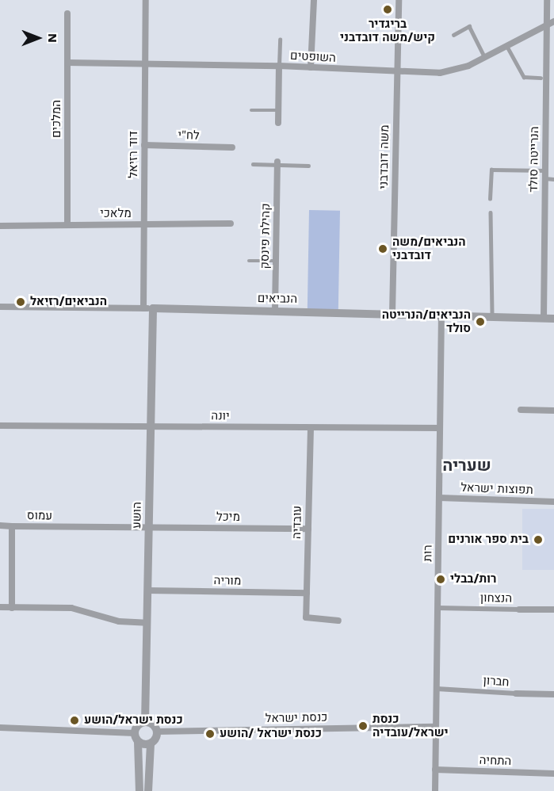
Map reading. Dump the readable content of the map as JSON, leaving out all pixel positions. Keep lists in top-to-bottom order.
{
  "streets": {
    "street": [
      "השופטים",
      "המלכים",
      "לח\"י",
      "דוד רזיאל",
      "משה דובדבני",
      "הנרייטה סולד",
      "מלאכי",
      "קהילת פינסק",
      "הנביאים",
      "יונה",
      "תפוצות ישראל",
      "הושע",
      "עמוס",
      "מיכל",
      "עובדיה",
      "רות",
      "מוריה",
      "הנצחון",
      "חברון",
      "כנסת ישראל",
      "התחיה"
    ]
  },
  "crossings": [
    ["השופטים", "המלכים"],
    ["השופטים", "דוד רזיאל"],
    ["השופטים", "משה דובדבני"],
    ["השופטים", "הנרייטה סולד"],
    ["המלכים", "מלאכי"],
    ["לח\"י", "דוד רזיאל"],
    ["דוד רזיאל", "מלאכי"],
    ["דוד רזיאל", "הנביאים"],
    ["משה דובדבני", "הנביאים"],
    ["הנרייטה סולד", "הנביאים"],
    ["קהילת פינסק", "הנביאים"],
    ["הנביאים", "הושע"],
    ["הנביאים", "רות"],
    ["יונה", "הושע"],
    ["יונה", "עובדיה"],
    ["יונה", "רות"],
    ["תפוצות ישראל", "רות"],
    ["הושע", "עמוס"],
    ["הושע", "מיכל"],
    ["הושע", "מוריה"],
    ["הושע", "כנסת ישראל"],
    ["עמוס", "מיכל"],
    ["מיכל", "עובדיה"],
    ["עובדיה", "מוריה"],
    ["רות", "הנצחון"],
    ["רות", "חברון"],
    ["רות", "כנסת ישראל"],
    ["רות", "התחיה"]
  ],
  "districts": ["שעריה"],
  "places": [
    "בריגדיר קיש/משה דובדבני",
    "הנביאים/משה דובדבני",
    "הנביאים/רזיאל",
    "הנביאים/הנרייטה סולד",
    "בית ספר אורנים",
    "רות/בבלי",
    "כנסת ישראל/הושע",
    "כנסת ישראל/עובדיה",
    "כנסת ישראל /הושע"
  ],
  "north": "right"
}
